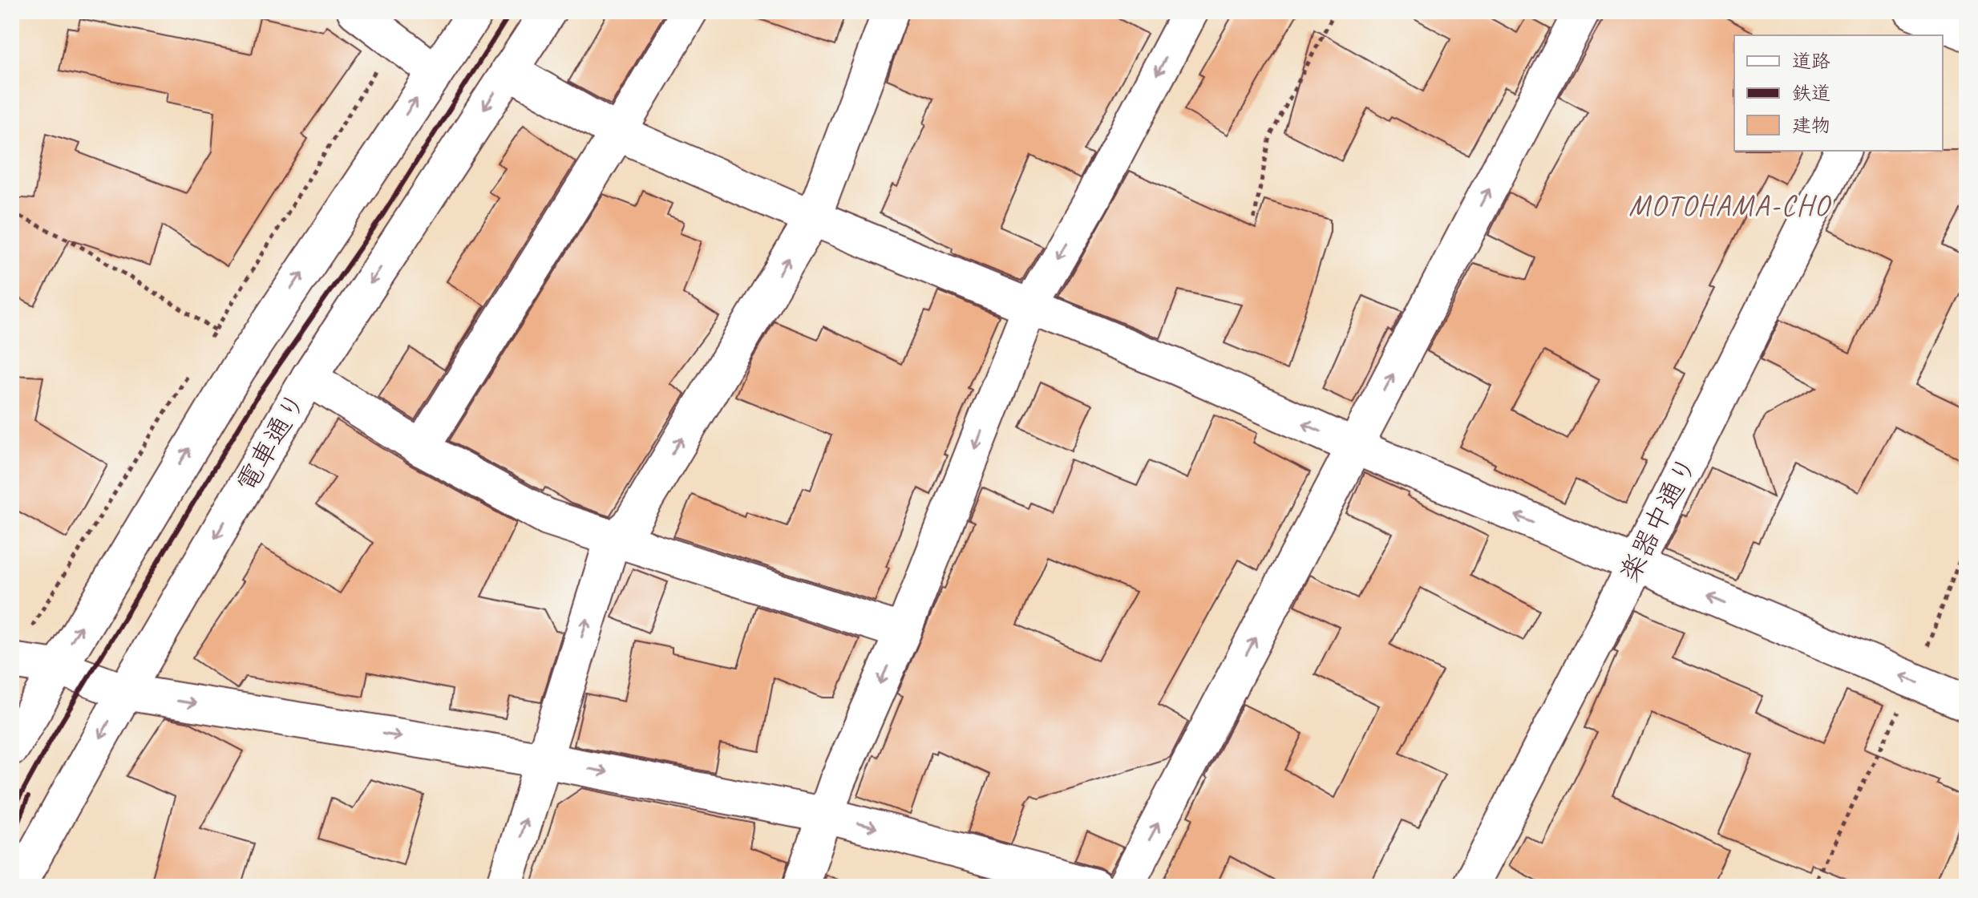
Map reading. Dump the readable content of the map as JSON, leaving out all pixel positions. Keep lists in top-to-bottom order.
{
  "streets": {
    "street": ["電車通り", "楽器中通り"]
  },
  "districts": ["MOTOHAMA-CHO"],
  "legend": ["道路", "鉄道", "建物"]
}
